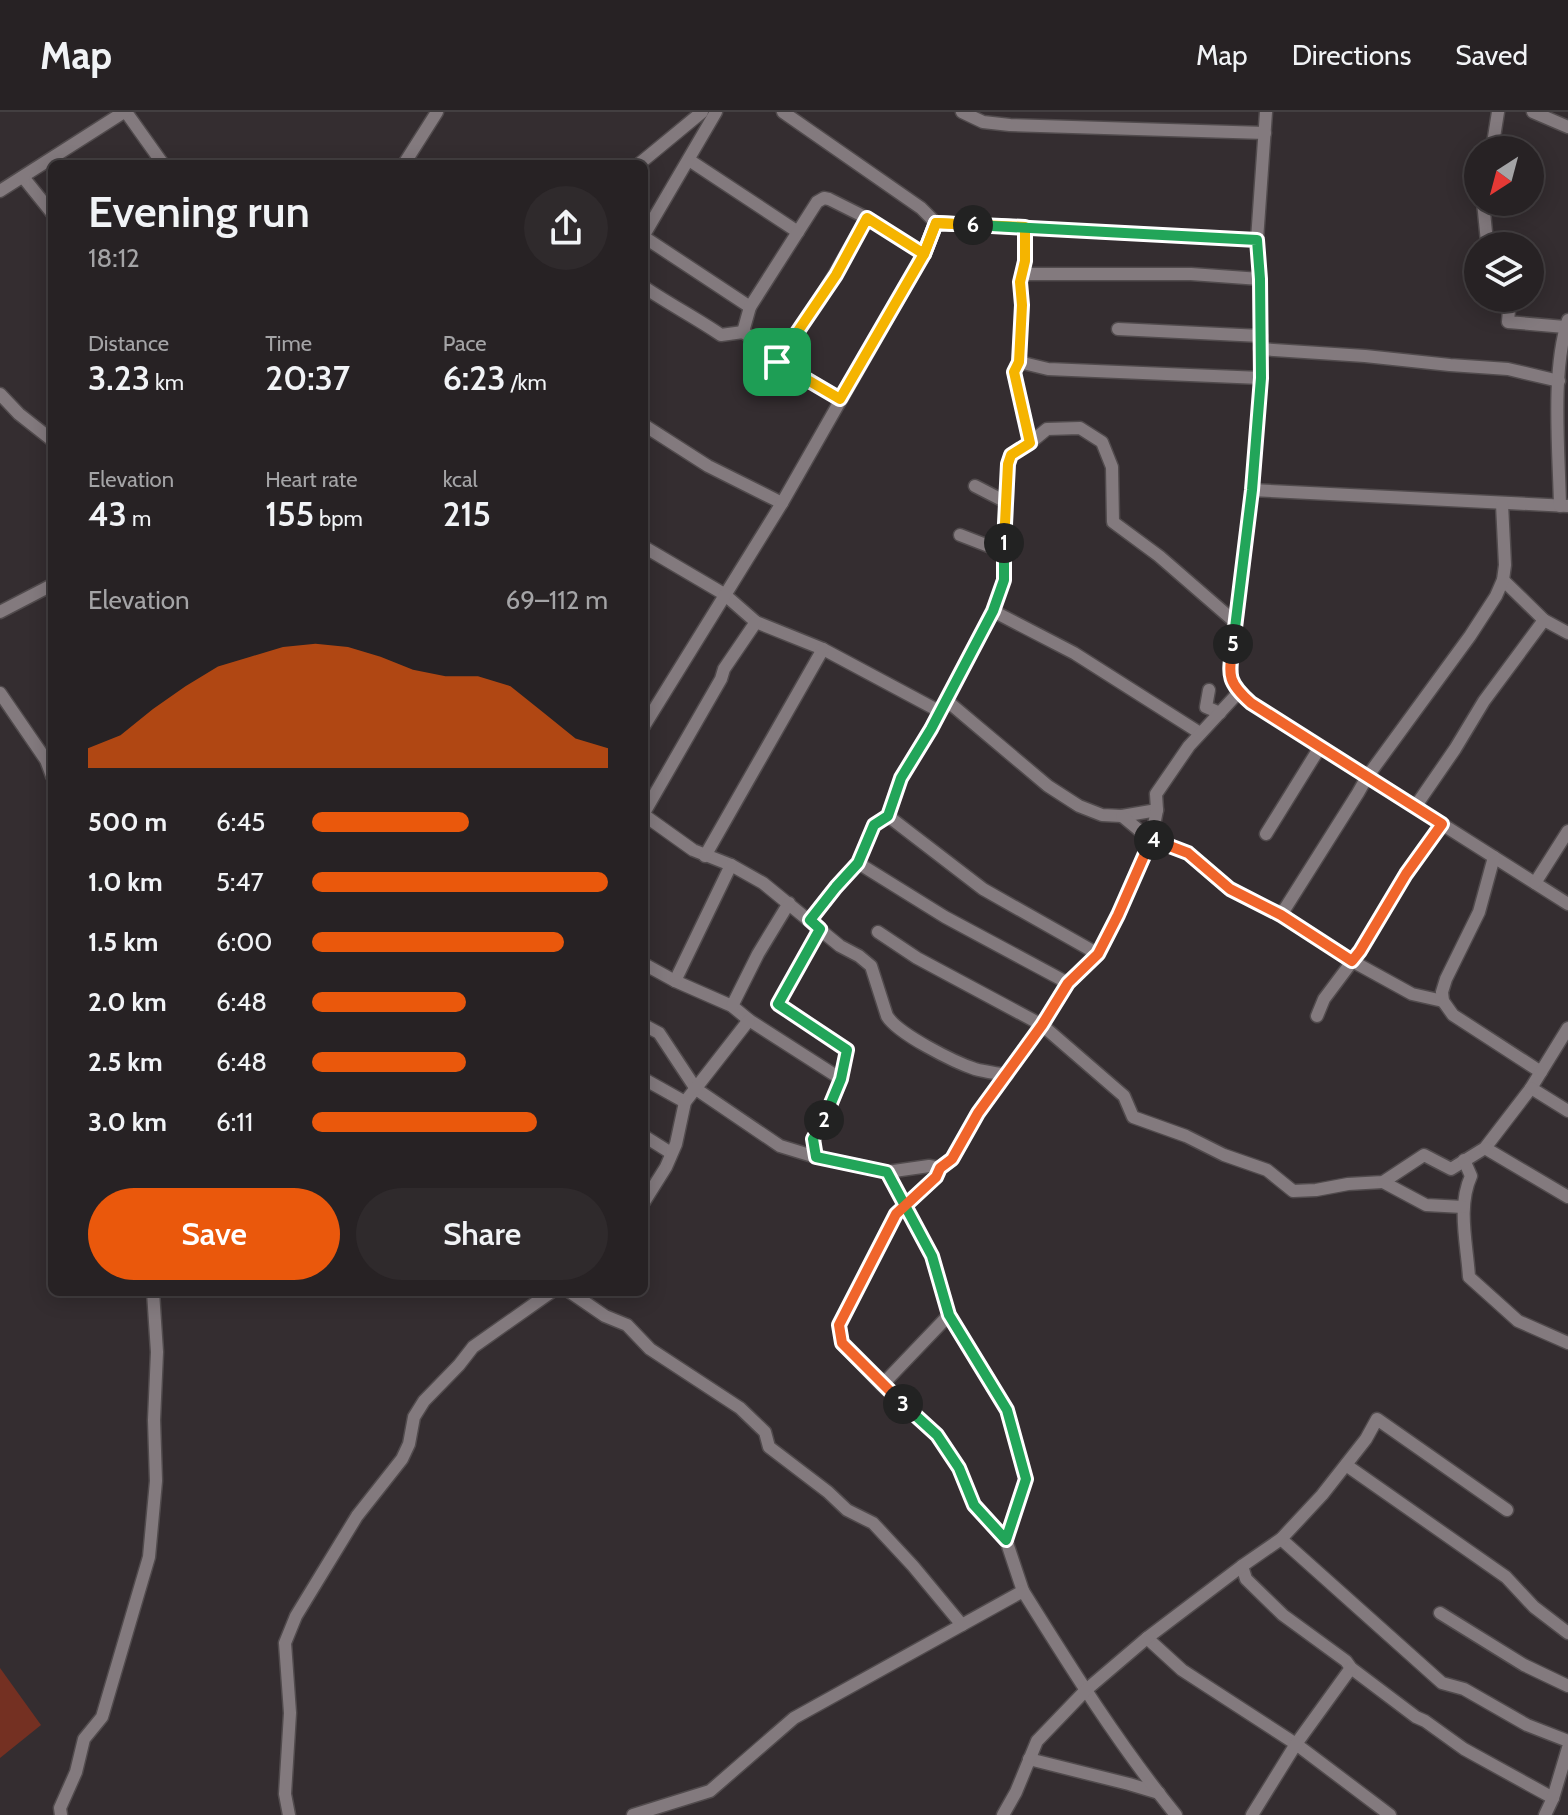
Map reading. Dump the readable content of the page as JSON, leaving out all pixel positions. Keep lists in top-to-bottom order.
{
  "north": "bottom left",
  "page": {
    "header": "Map",
    "nav": ["Map", "Directions", "Saved"],
    "heading": ["Evening run", "18:12"],
    "pins": [
      "6",
      "1",
      "5",
      "4",
      "2",
      "3"
    ],
    "stats": [
      ["Distance", "3.23 km"],
      ["Time", "20:37"],
      ["Pace", "6:23 /km"],
      ["Elevation", "43 m"],
      ["Heart rate", "155 bpm"],
      ["kcal", "215"]
    ],
    "chart": ["Elevation", "69–112 m"],
    "list": [
      {
        "name": "500 m",
        "note": "6:45"
      },
      {
        "name": "1.0 km",
        "note": "5:47"
      },
      {
        "name": "1.5 km",
        "note": "6:00"
      },
      {
        "name": "2.0 km",
        "note": "6:48"
      },
      {
        "name": "2.5 km",
        "note": "6:48"
      },
      {
        "name": "3.0 km",
        "note": "6:11"
      }
    ],
    "buttons": ["Save", "Share"]
  }
}
